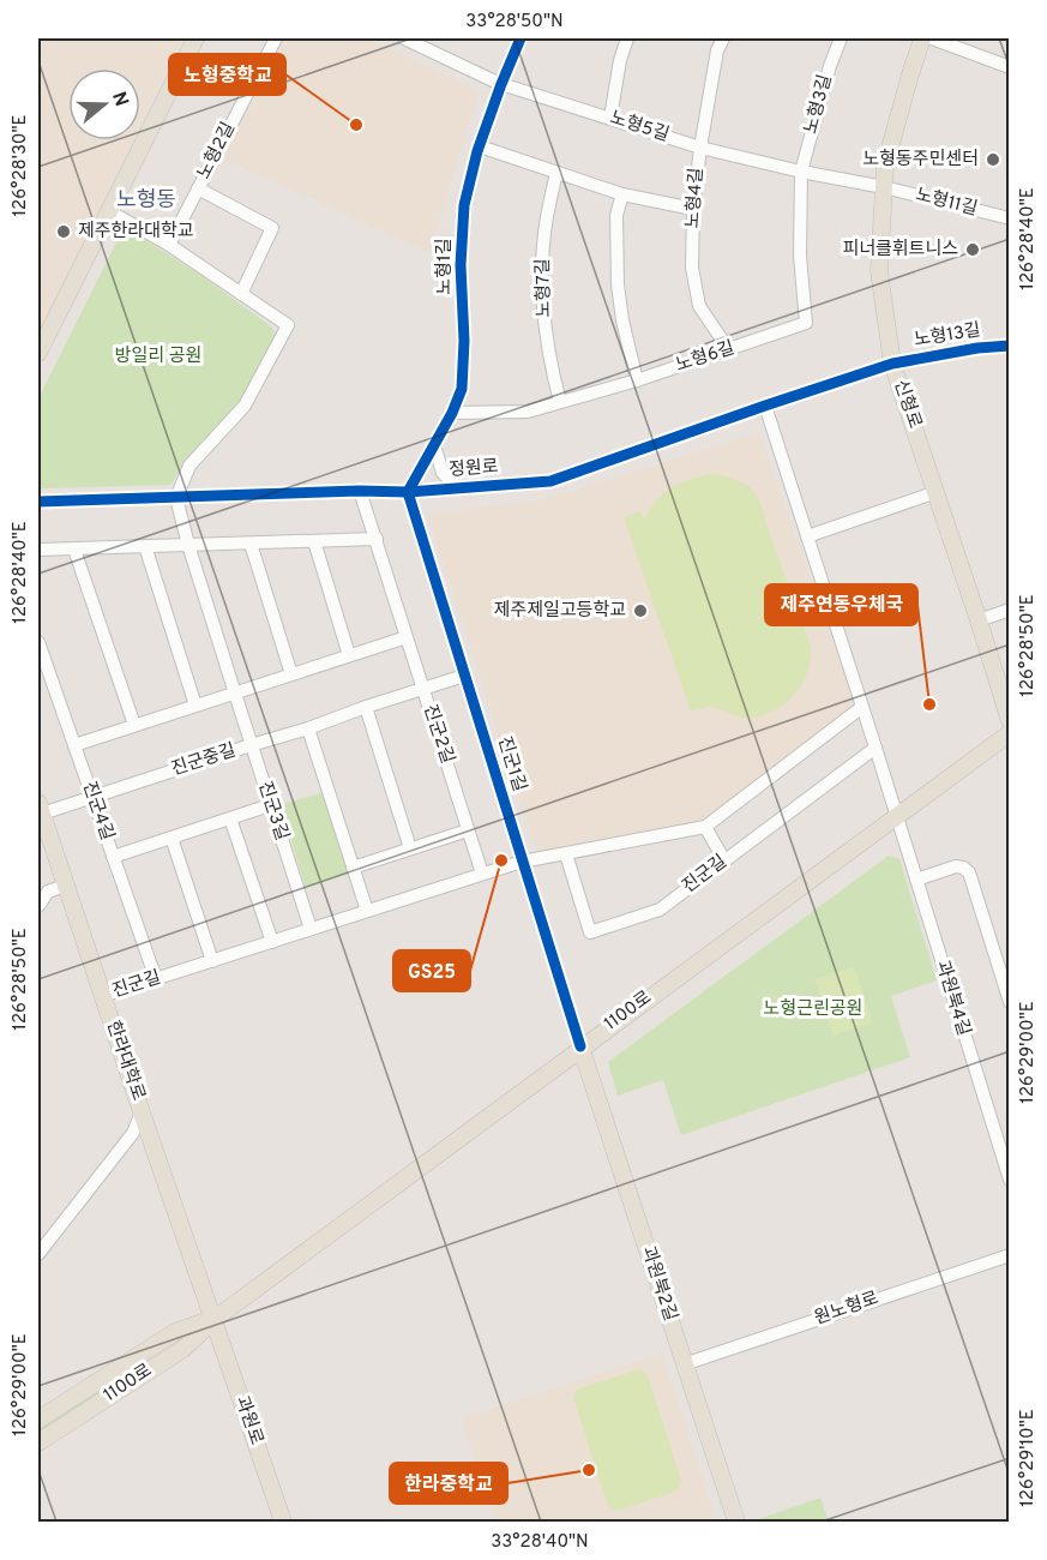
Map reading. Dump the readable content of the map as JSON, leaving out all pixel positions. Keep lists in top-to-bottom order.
{
  "streets": {
    "main road": [
      "신형로",
      "1100로",
      "한라대학로",
      "과원북2길",
      "과원로"
    ],
    "street": [
      "노형3길",
      "노형5길",
      "노형2길",
      "노형4길",
      "노형11길",
      "노형1길",
      "노형7길",
      "노형13길",
      "노형6길",
      "정원로",
      "진군2길",
      "진군중길",
      "진군1길",
      "진군4길",
      "진군3길",
      "진군길",
      "과원북4길",
      "원노형로"
    ]
  },
  "crossings": [
    ["노형3길", "노형5길"],
    ["노형3길", "노형6길"],
    ["노형5길", "노형4길"],
    ["노형5길", "노형11길"],
    ["노형5길", "노형1길"],
    ["노형5길", "노형6길"],
    ["노형5길", "신형로"],
    ["노형4길", "노형6길"],
    ["노형11길", "신형로"],
    ["노형1길", "노형6길"],
    ["노형1길", "정원로"],
    ["노형1길", "진군1길"],
    ["노형7길", "노형6길"],
    ["노형13길", "신형로"],
    ["노형13길", "정원로"],
    ["신형로", "정원로"],
    ["정원로", "진군2길"],
    ["정원로", "진군1길"],
    ["정원로", "진군3길"],
    ["진군2길", "진군중길"],
    ["진군2길", "진군길"],
    ["진군중길", "진군1길"],
    ["진군중길", "진군4길"],
    ["진군중길", "진군3길"],
    ["진군중길", "한라대학로"],
    ["진군1길", "진군길"],
    ["진군1길", "1100로"],
    ["진군1길", "과원북2길"],
    ["진군4길", "진군길"],
    ["진군3길", "진군길"],
    ["진군길", "한라대학로"],
    ["과원북4길", "1100로"],
    ["1100로", "한라대학로"],
    ["1100로", "과원북2길"],
    ["1100로", "과원로"],
    ["한라대학로", "과원로"],
    ["과원북2길", "원노형로"]
  ],
  "districts": ["노형동"],
  "parks": ["방일리 공원", "노형근린공원"],
  "places": [
    "노형중학교",
    "노형동주민센터",
    "제주한라대학교",
    "피너클휘트니스",
    "제주제일고등학교",
    "제주연동우체국",
    "GS25",
    "한라중학교"
  ],
  "north": "right",
  "coordinates": [
    "33°28'50\"N",
    "126°28'30\"E",
    "126°28'40\"E",
    "126°28'50\"E",
    "126°29'00\"E",
    "126°29'10\"E",
    "33°28'40\"N"
  ]
}
